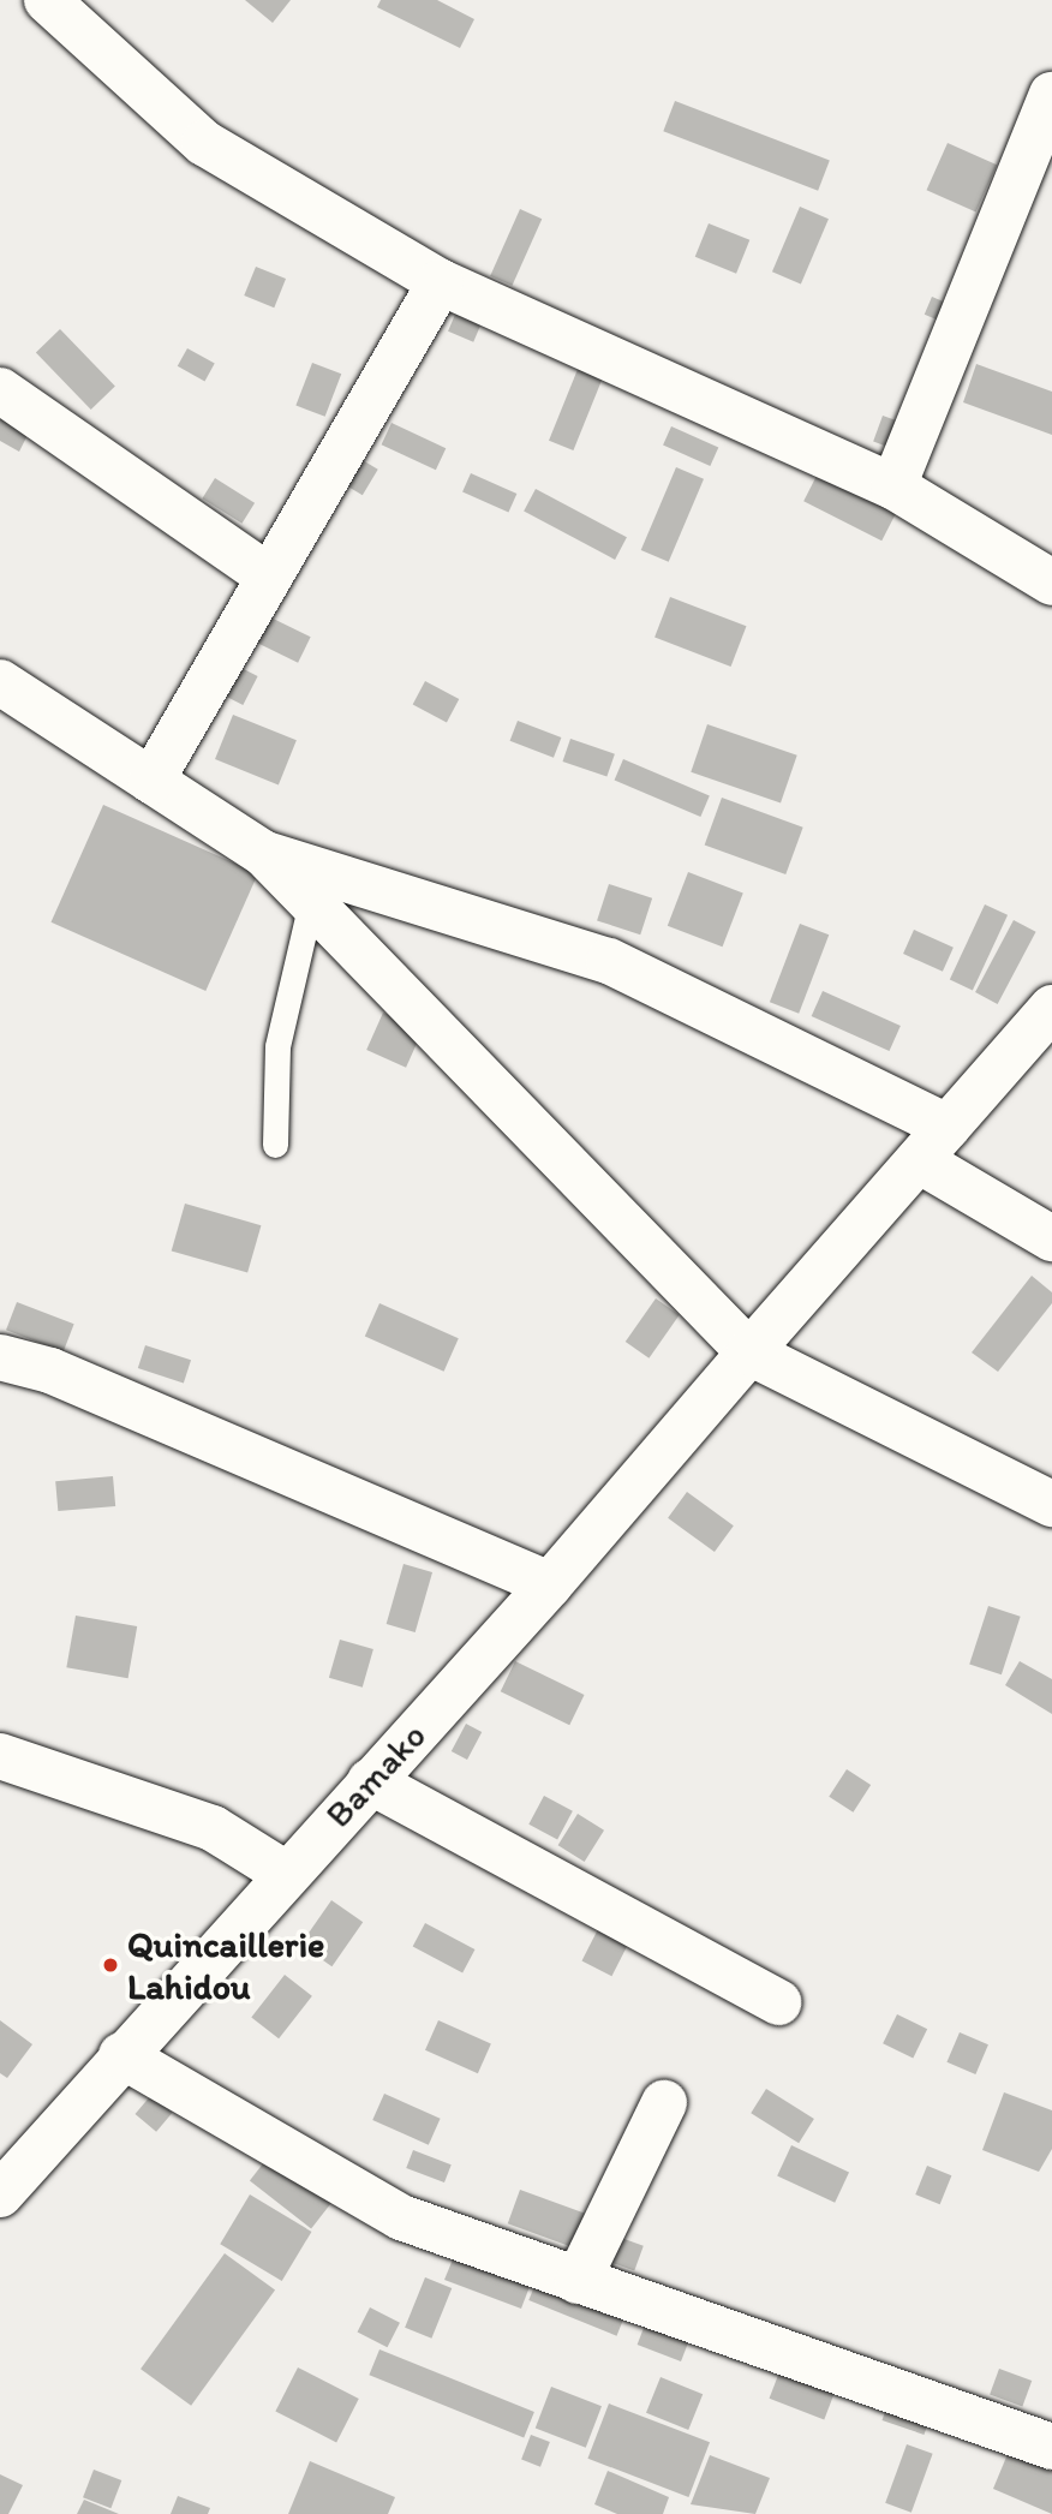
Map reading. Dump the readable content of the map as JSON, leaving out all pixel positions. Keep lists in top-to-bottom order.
{
  "streets": {
    "street": ["Bamako"]
  },
  "places": ["Quincaillerie Lahidou"]
}
